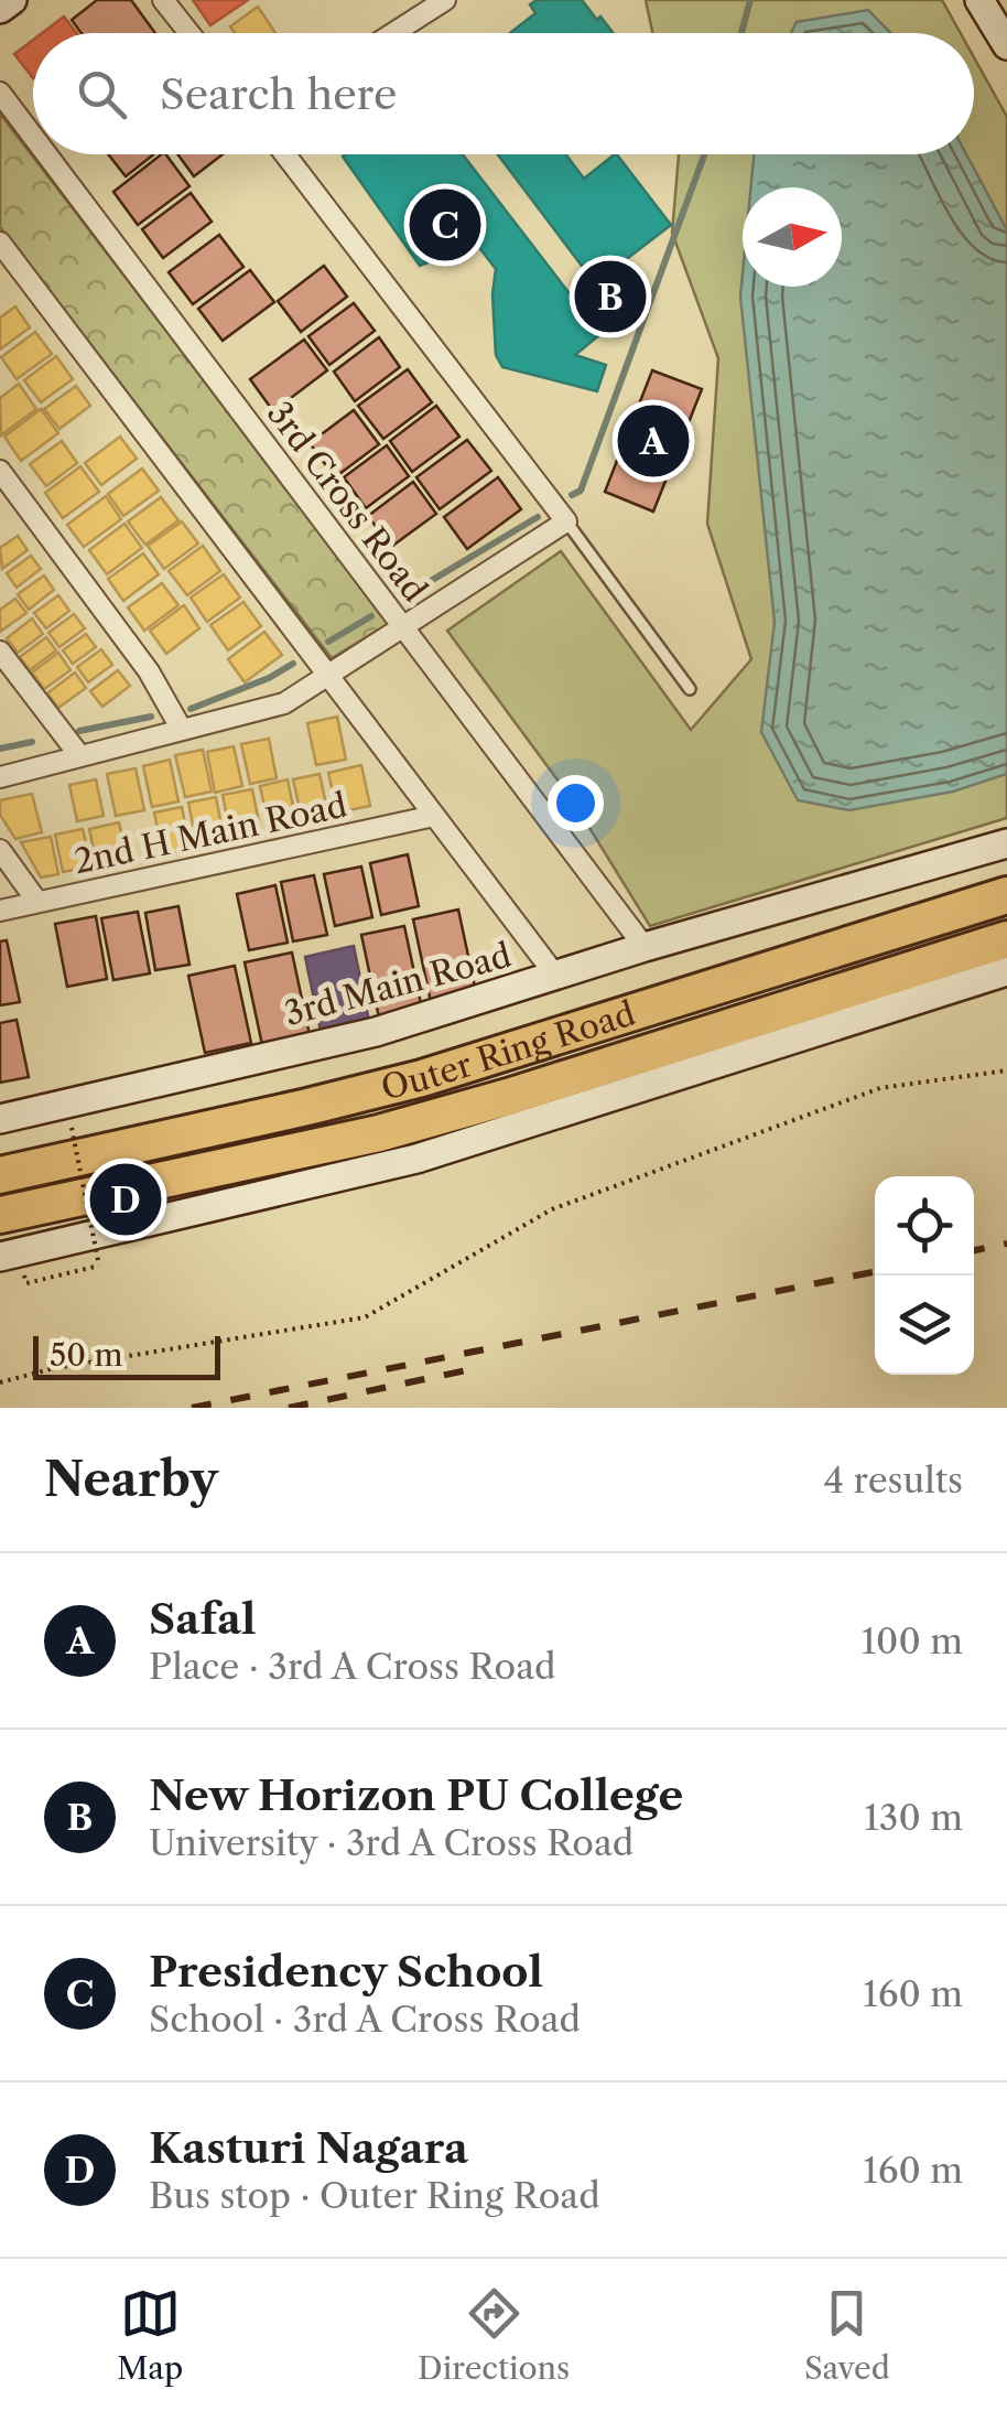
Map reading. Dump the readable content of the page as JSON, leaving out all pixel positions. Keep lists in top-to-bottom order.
{
  "streets": {
    "highway": ["Outer Ring Road"],
    "street": ["3rd Cross Road", "2nd H Main Road", "3rd Main Road"]
  },
  "crossings": [
    ["3rd Cross Road", "3rd Main Road"]
  ],
  "scale_bar": "50 m",
  "north": "right",
  "page": {
    "search": "Search here",
    "pins": [
      "C",
      "B",
      "A",
      "D"
    ],
    "scale": "50 m",
    "heading": ["Nearby", "4 results"],
    "list": [
      {
        "mark": "A",
        "name": "Safal",
        "note": "Place · 3rd A Cross Road",
        "value": "100 m"
      },
      {
        "mark": "B",
        "name": "New Horizon PU College",
        "note": "University · 3rd A Cross Road",
        "value": "130 m"
      },
      {
        "mark": "C",
        "name": "Presidency School",
        "note": "School · 3rd A Cross Road",
        "value": "160 m"
      },
      {
        "mark": "D",
        "name": "Kasturi Nagara",
        "note": "Bus stop · Outer Ring Road",
        "value": "160 m"
      }
    ],
    "nav": ["Map", "Directions", "Saved"]
  }
}
